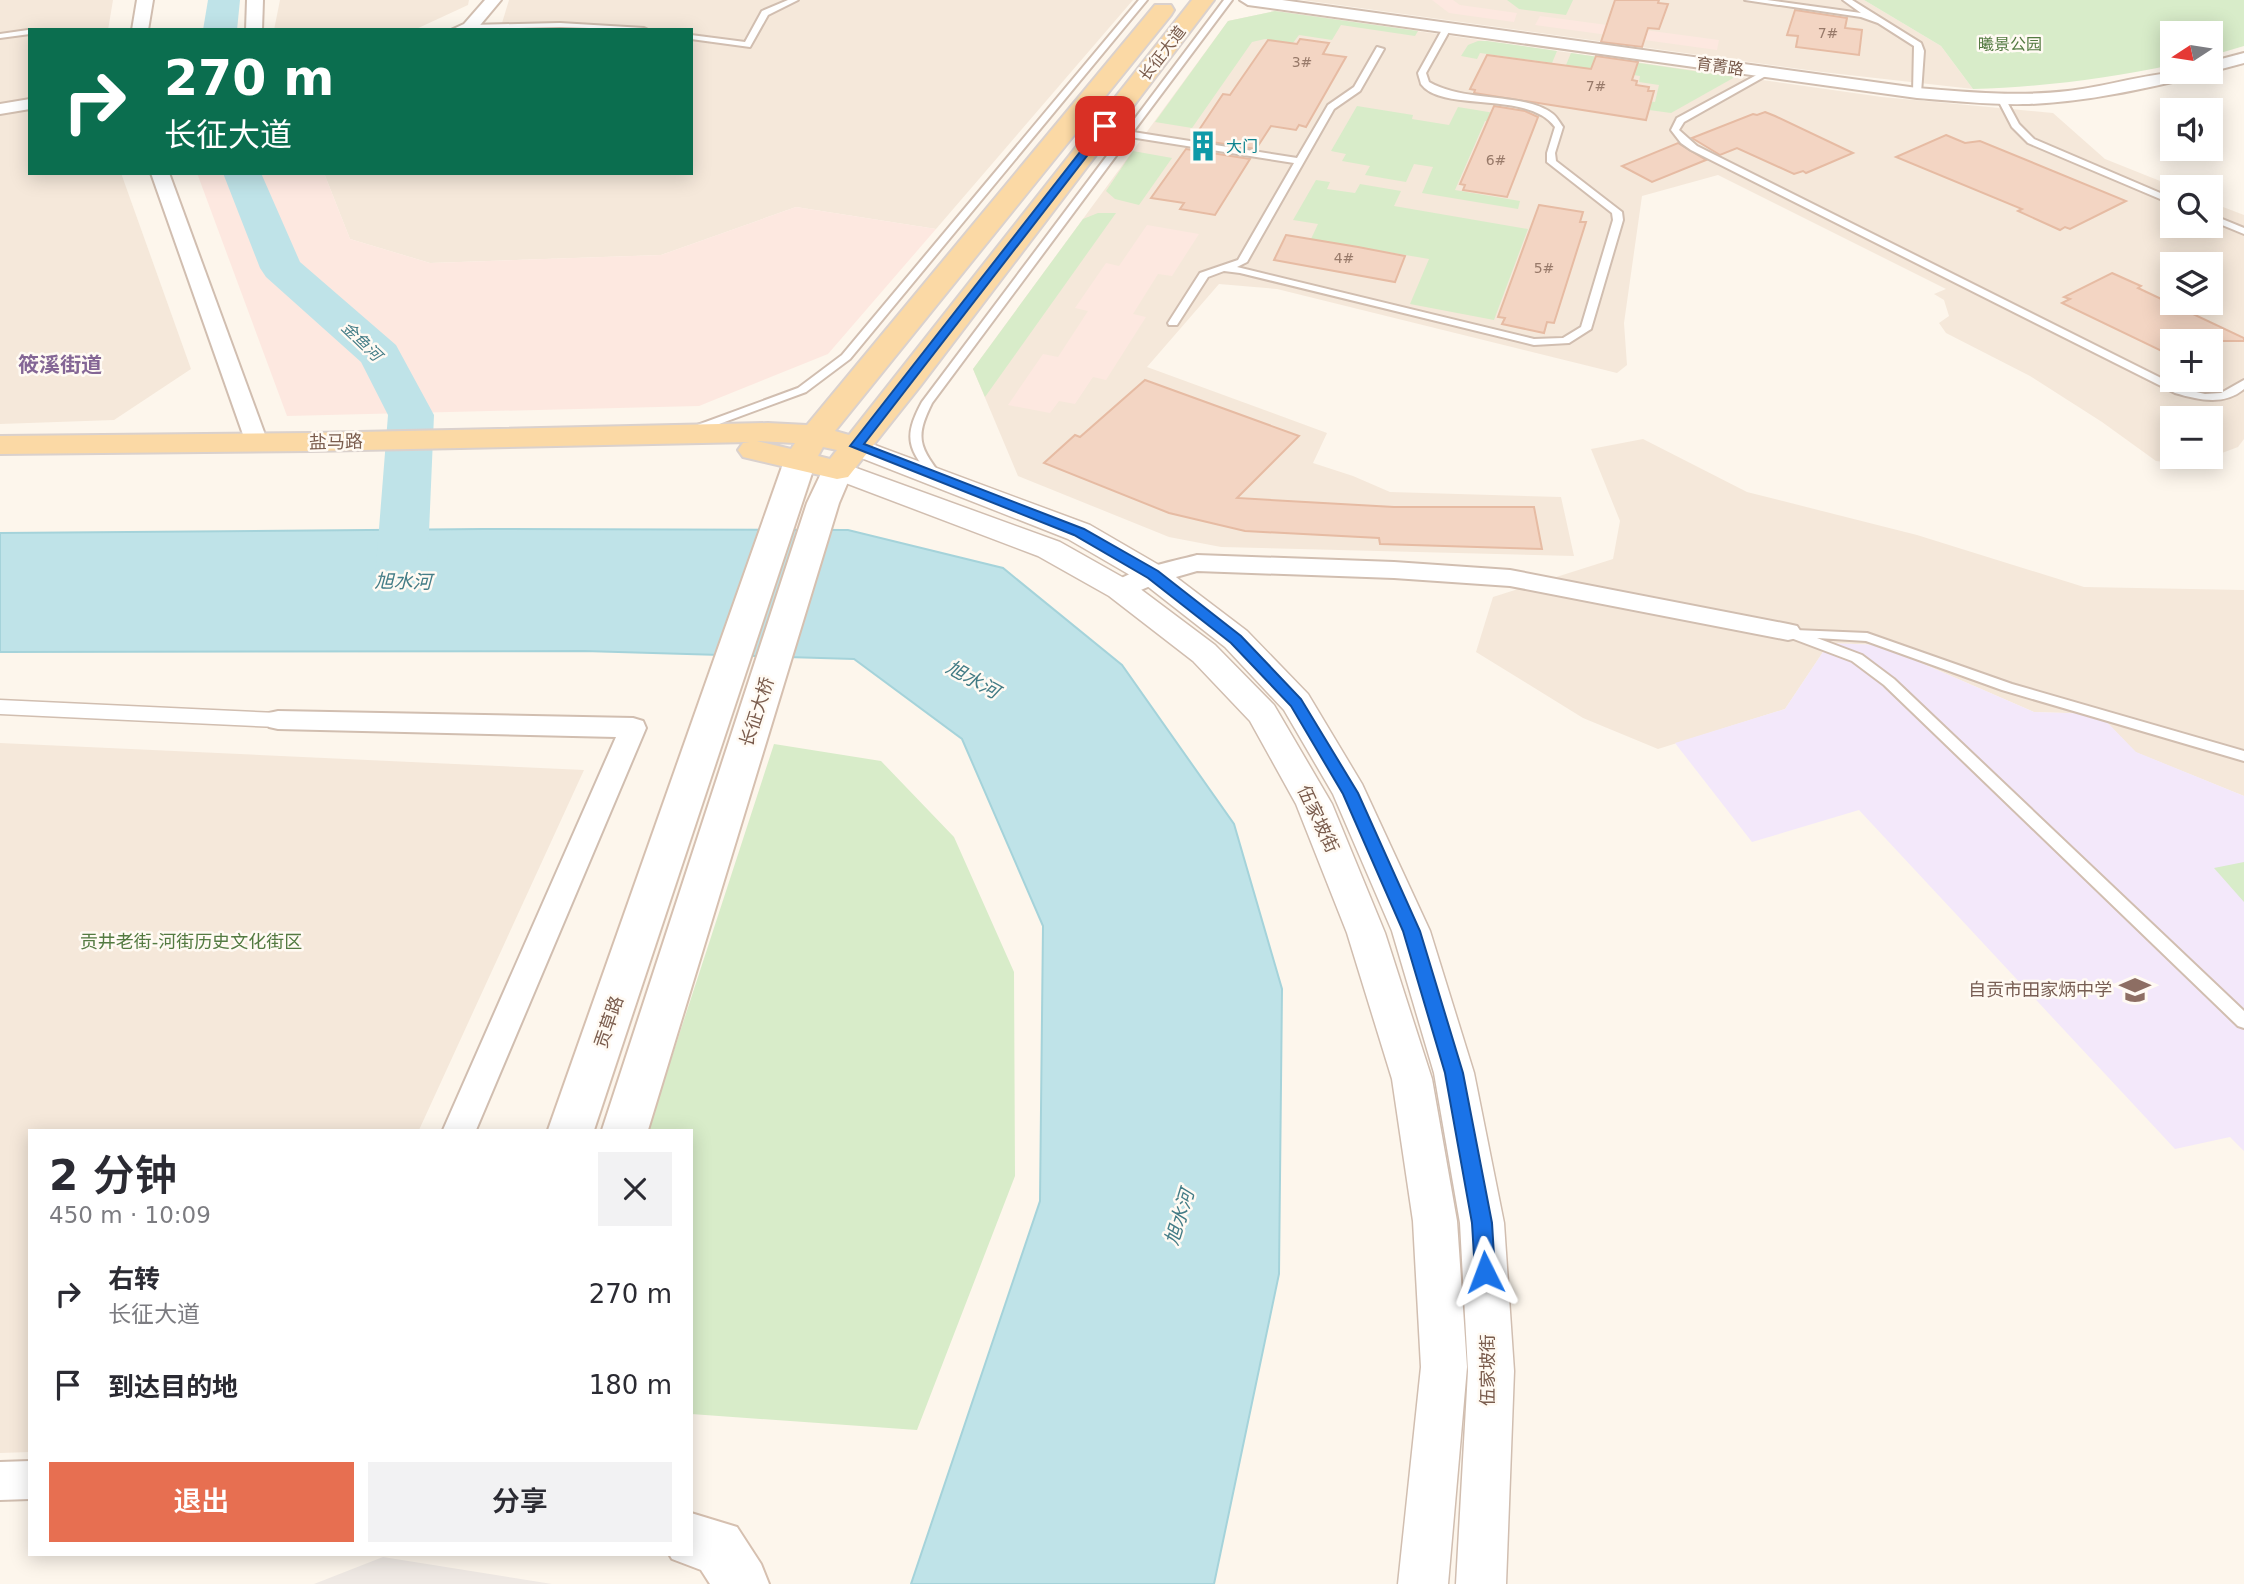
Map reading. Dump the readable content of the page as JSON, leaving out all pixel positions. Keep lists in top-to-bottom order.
{
  "streets": {
    "main road": [
      "长征大道",
      "盐马路",
      "长征大桥",
      "贡草路"
    ],
    "street": ["育菁路", "伍家坡街"]
  },
  "crossings": [
    ["长征大道", "盐马路"],
    ["长征大道", "长征大桥"],
    ["长征大道", "伍家坡街"],
    ["长征大道", "贡草路"],
    ["盐马路", "长征大桥"],
    ["盐马路", "伍家坡街"],
    ["盐马路", "贡草路"],
    ["长征大桥", "伍家坡街"]
  ],
  "districts": ["筱溪街道"],
  "water": ["金鱼河", "旭水河"],
  "parks": ["曦景公园", "贡井老街-河街历史文化街区"],
  "places": {
    "building": ["大门"],
    "school or university": ["自贡市田家炳中学"]
  },
  "house_numbers": [
    "7#",
    "3#",
    "7#",
    "6#",
    "4#",
    "5#"
  ],
  "north": "left",
  "page": {
    "map_buttons": ["+", "−"],
    "turn": ["270 m", "长征大道"],
    "heading": ["2 分钟", "450 m · 10:09"],
    "list": [
      {
        "name": "右转",
        "note": "长征大道",
        "value": "270 m"
      },
      {
        "name": "到达目的地",
        "value": "180 m"
      }
    ],
    "buttons": ["退出", "分享"]
  }
}
